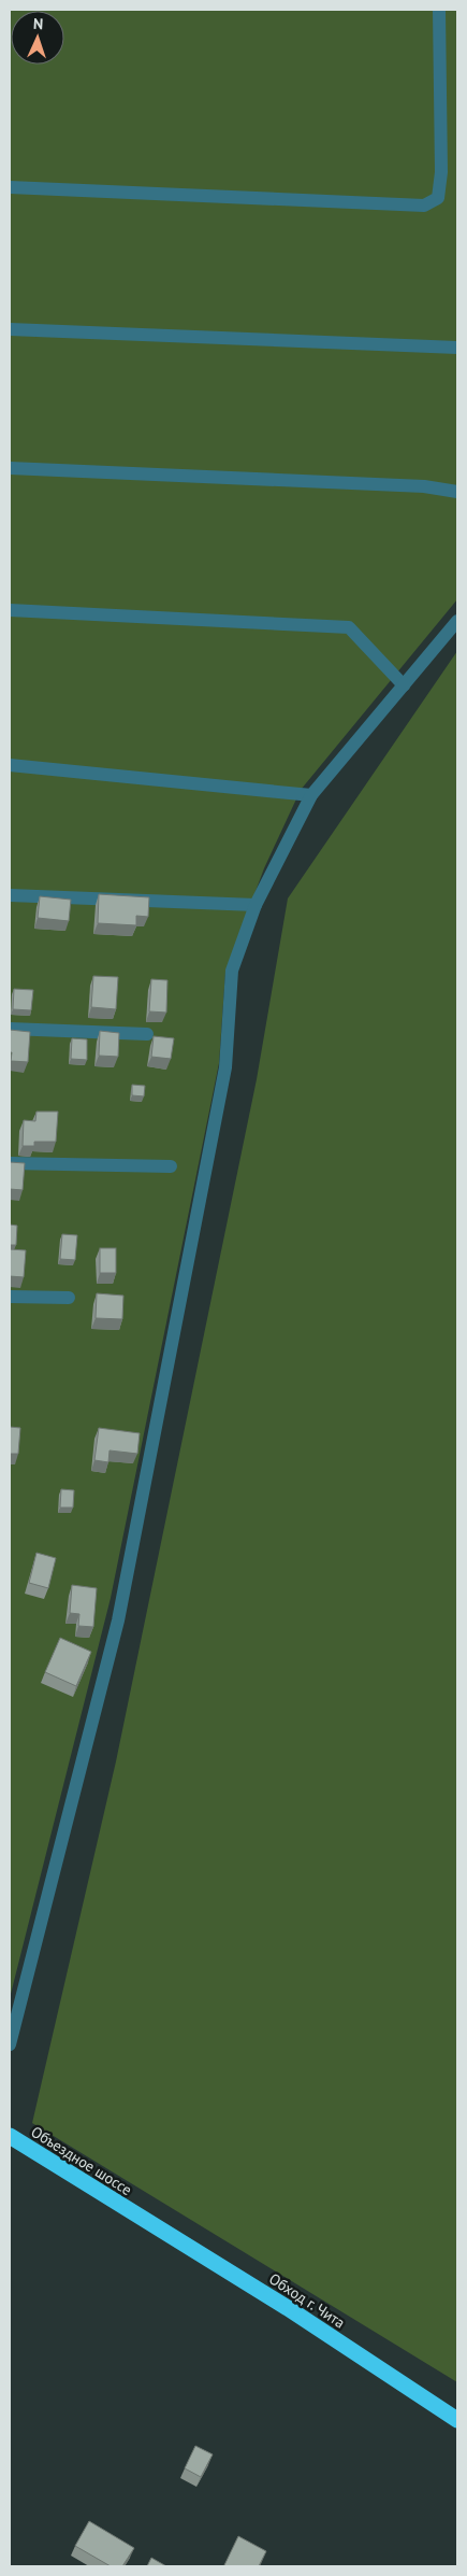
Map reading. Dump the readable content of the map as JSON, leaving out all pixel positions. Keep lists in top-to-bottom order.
{
  "streets": {
    "highway": ["Объездное шоссе", "Обход г. Чита"]
  },
  "crossings": [
    ["Объездное шоссе", "Обход г. Чита"]
  ],
  "north": "top"
}
